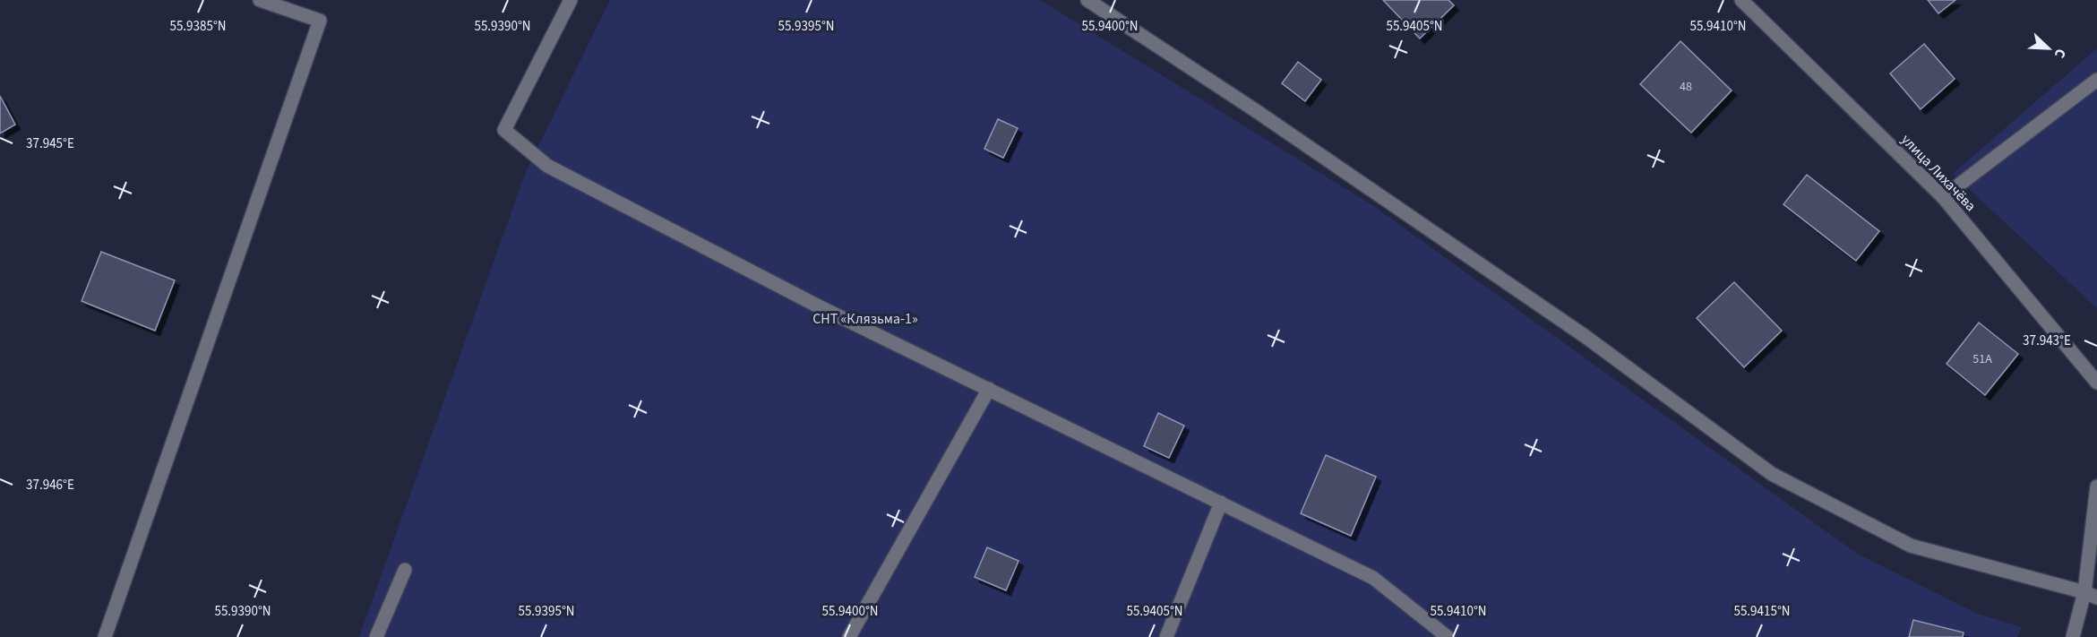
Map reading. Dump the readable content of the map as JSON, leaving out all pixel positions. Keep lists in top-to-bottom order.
{
  "streets": {
    "street": ["улица Лихачёва"]
  },
  "parks": ["СНТ «Клязьма-1»"],
  "house_numbers": ["48", "51А"],
  "north": "bottom right",
  "coordinates": [
    "55.9385°N",
    "55.9390°N",
    "55.9395°N",
    "55.9400°N",
    "55.9410°N",
    "55.9405°N",
    "37.945°E",
    "37.943°E",
    "37.946°E",
    "55.9415°N"
  ]
}
